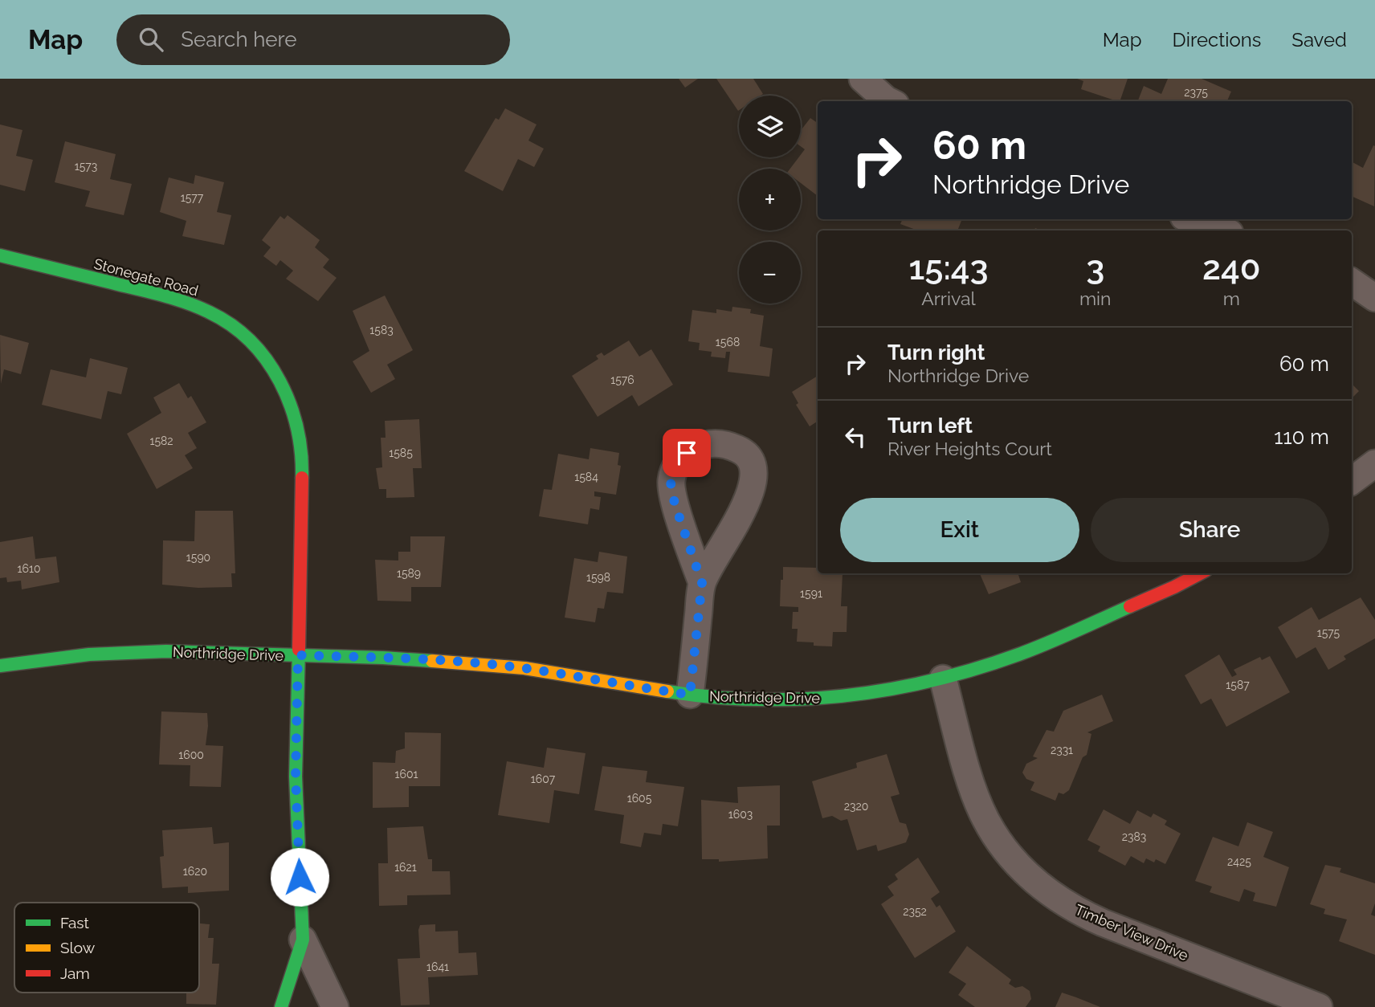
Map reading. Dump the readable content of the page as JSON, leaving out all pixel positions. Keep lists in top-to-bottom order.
{
  "streets": {
    "street": ["Stonegate Road", "Northridge Drive", "Timber View Drive"]
  },
  "crossings": [
    ["Stonegate Road", "Northridge Drive"],
    ["Northridge Drive", "Timber View Drive"]
  ],
  "house_numbers": [
    "2375",
    "1573",
    "1577",
    "1583",
    "1568",
    "1576",
    "1582",
    "1585",
    "1584",
    "1590",
    "1610",
    "1589",
    "1598",
    "1591",
    "1575",
    "1587",
    "2331",
    "1600",
    "1601",
    "1607",
    "1605",
    "2320",
    "1603",
    "2383",
    "2425",
    "1621",
    "1620",
    "2352",
    "1641"
  ],
  "legend": ["Fast", "Slow", "Jam"],
  "page": {
    "header": "Map",
    "search": "Search here",
    "nav": ["Map", "Directions", "Saved"],
    "map_buttons": ["+", "−"],
    "turn": ["60 m", "Northridge Drive"],
    "eta": [
      "15:43",
      "Arrival",
      "3",
      "min",
      "240",
      "m"
    ],
    "list": [
      {
        "name": "Turn right",
        "note": "Northridge Drive",
        "value": "60 m"
      },
      {
        "name": "Turn left",
        "note": "River Heights Court",
        "value": "110 m"
      }
    ],
    "buttons": ["Exit", "Share"]
  }
}
